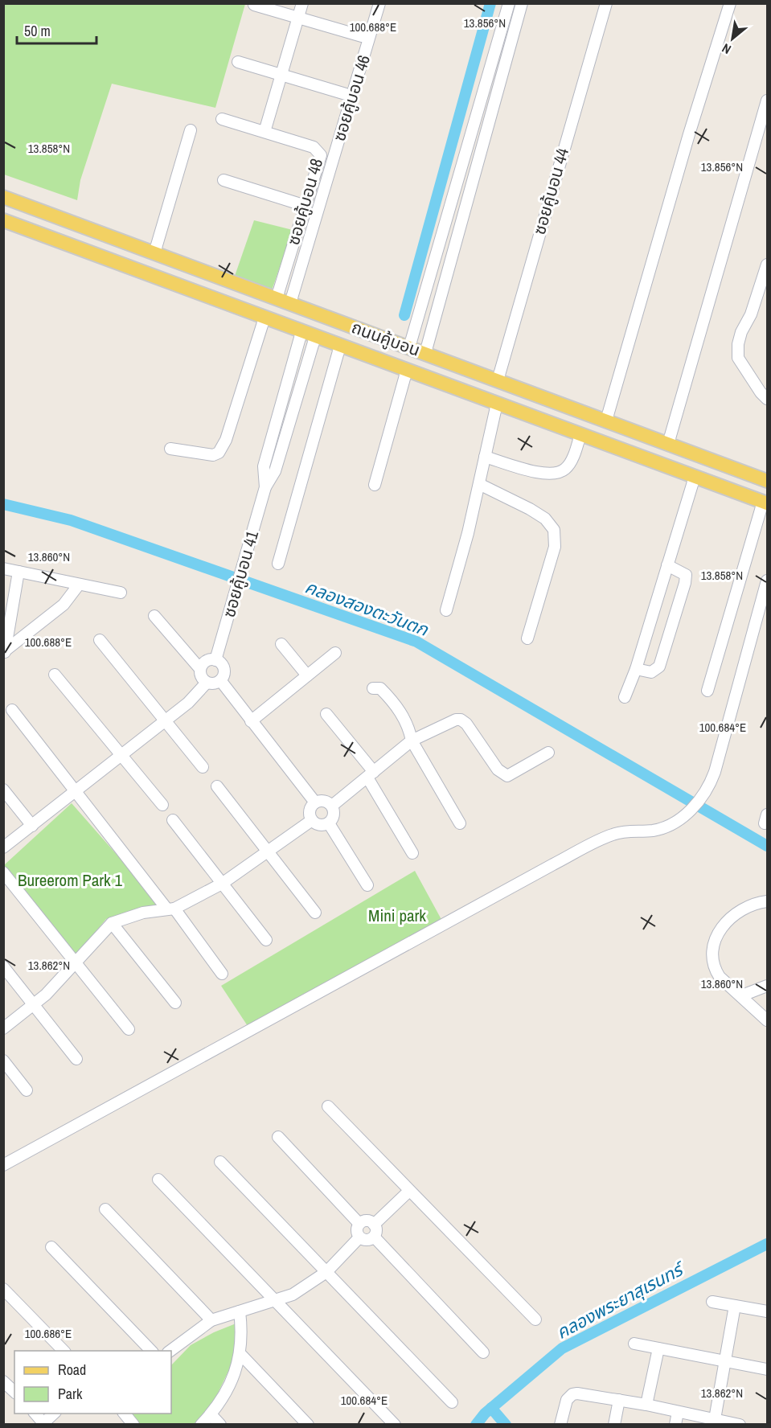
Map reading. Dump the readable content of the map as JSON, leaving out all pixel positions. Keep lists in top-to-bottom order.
{
  "streets": {
    "main road": ["ถนนคู้บอน"],
    "street": [
      "ซอยคู้บอน 46",
      "ซอยคู้บอน 44",
      "ซอยคู้บอน 48",
      "ซอยคู้บอน 41"
    ]
  },
  "crossings": [
    ["ซอยคู้บอน 46", "ถนนคู้บอน"],
    ["ซอยคู้บอน 44", "ถนนคู้บอน"],
    ["ซอยคู้บอน 48", "ถนนคู้บอน"],
    ["ถนนคู้บอน", "ซอยคู้บอน 41"]
  ],
  "water": ["คลองสองตะวันตก", "คลองพระยาสุเรนทร์"],
  "parks": ["Bureerom Park 1", "Mini park"],
  "legend": ["Road", "Park"],
  "scale_bar": "50 m",
  "north": "bottom left",
  "coordinates": [
    "13.856°N",
    "100.688°E",
    "13.858°N",
    "13.860°N",
    "100.684°E",
    "13.862°N",
    "100.686°E"
  ]
}
